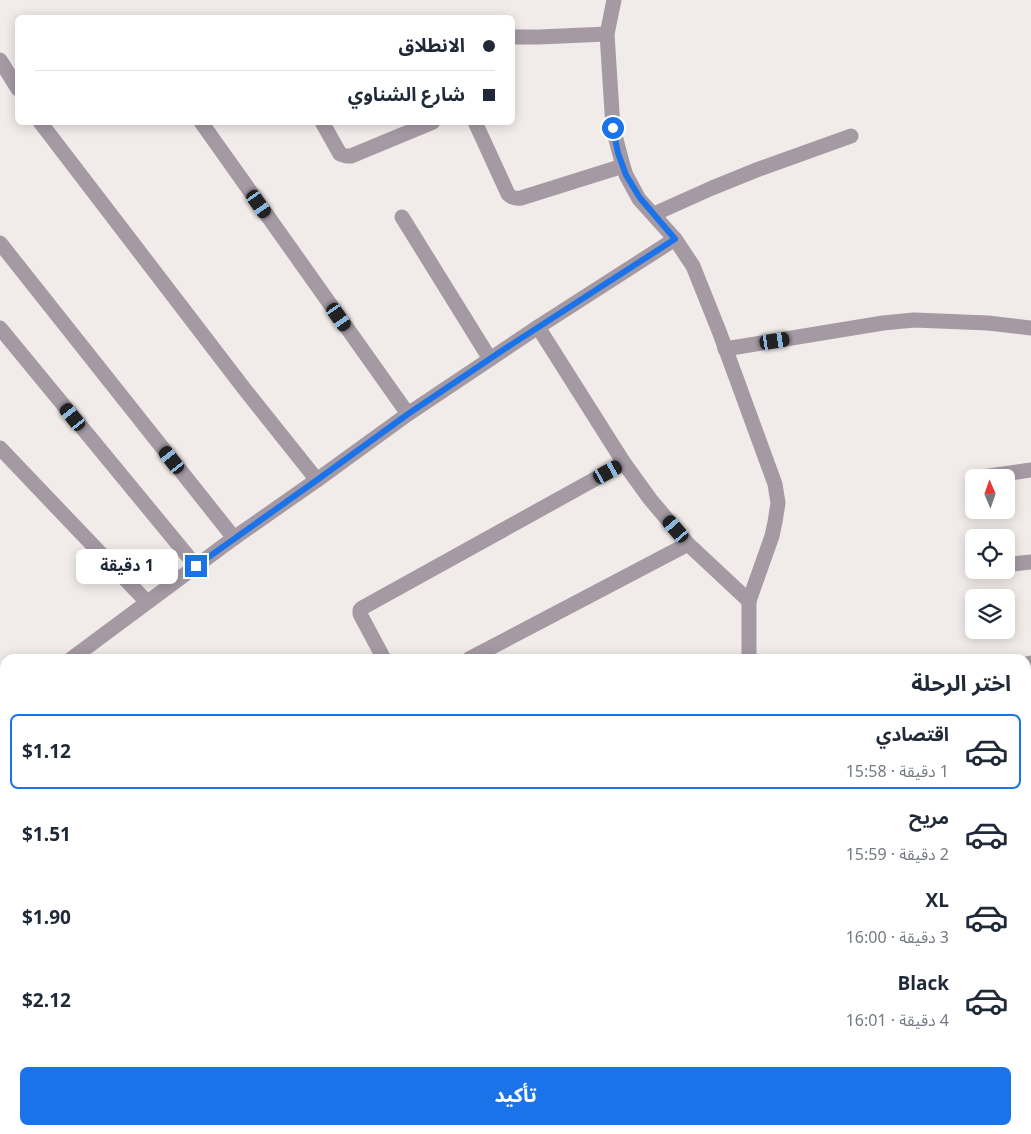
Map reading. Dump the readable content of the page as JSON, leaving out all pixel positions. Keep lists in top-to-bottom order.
{
  "north": "top",
  "page": {
    "banner": ["الانطلاق", "شارع الشناوي"],
    "bubble": "1 دقيقة",
    "heading": "اختر الرحلة",
    "list": [
      {
        "name": "اقتصادي",
        "note": "1 دقيقة · 15:58",
        "value": "$1.12"
      },
      {
        "name": "مريح",
        "note": "2 دقيقة · 15:59",
        "value": "$1.51"
      },
      {
        "name": "XL",
        "note": "3 دقيقة · 16:00",
        "value": "$1.90"
      },
      {
        "name": "Black",
        "note": "4 دقيقة · 16:01",
        "value": "$2.12"
      }
    ],
    "buttons": "تأكيد"
  }
}
